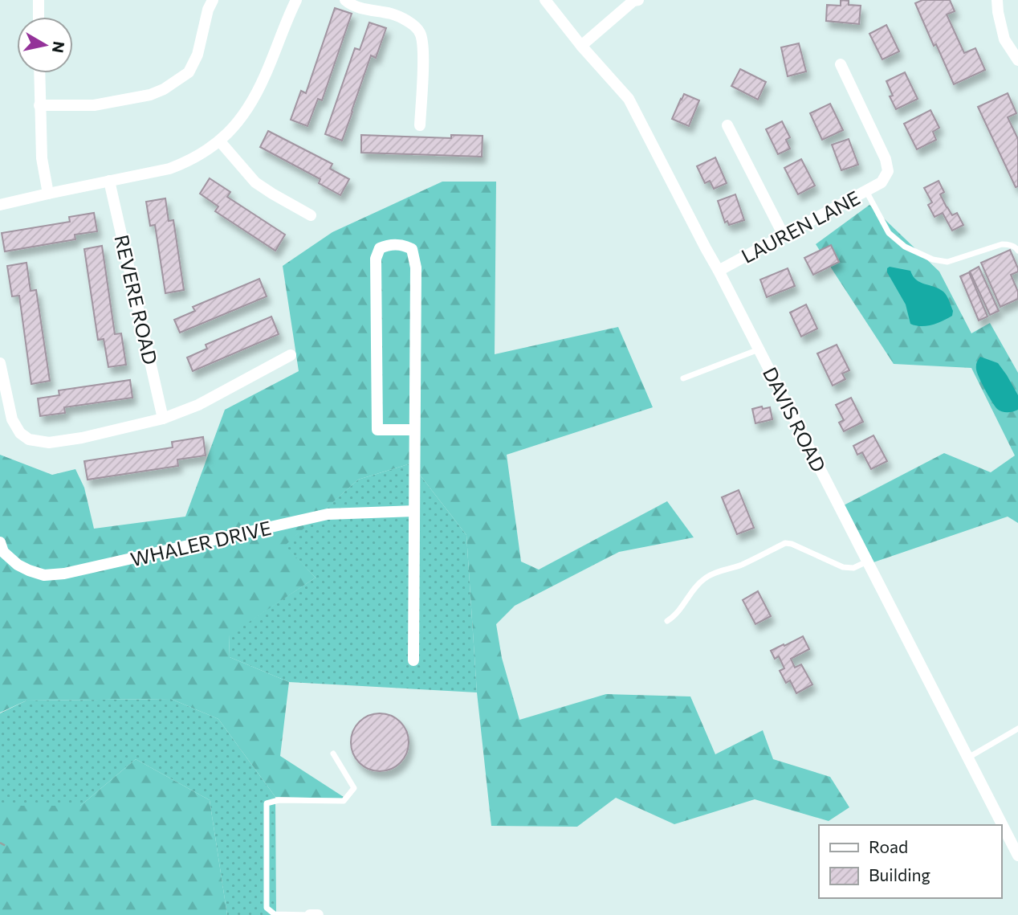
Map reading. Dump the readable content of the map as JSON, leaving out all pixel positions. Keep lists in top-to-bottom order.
{
  "streets": {
    "street": [
      "LAUREN LANE",
      "REVERE ROAD",
      "DAVIS ROAD",
      "WHALER DRIVE"
    ]
  },
  "crossings": [
    ["LAUREN LANE", "DAVIS ROAD"]
  ],
  "legend": ["Road", "Building"],
  "north": "right"
}
